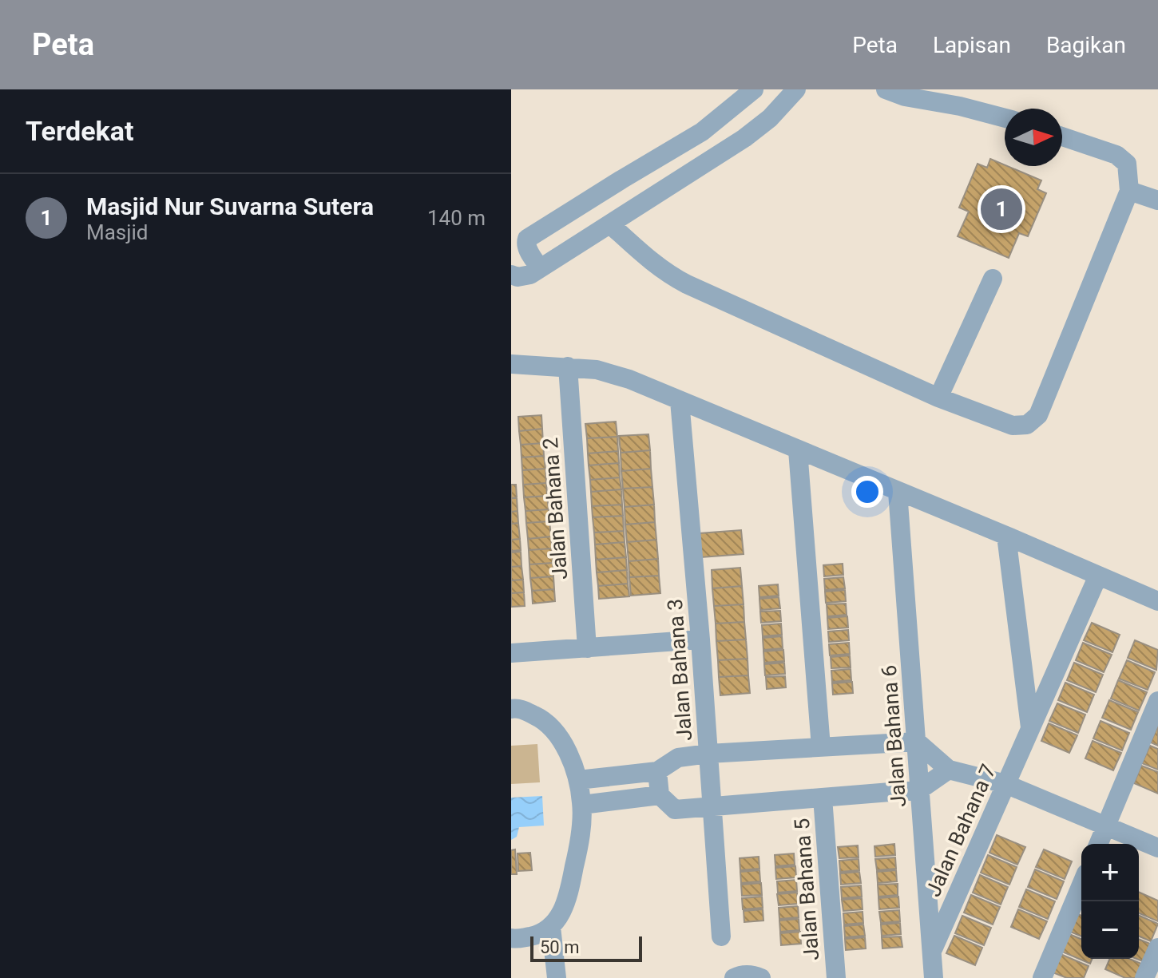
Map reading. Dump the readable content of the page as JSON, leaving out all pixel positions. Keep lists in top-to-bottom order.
{
  "streets": {
    "street": [
      "Jalan Bahana 2",
      "Jalan Bahana 3",
      "Jalan Bahana 6",
      "Jalan Bahana 7",
      "Jalan Bahana 5"
    ]
  },
  "crossings": [
    ["Jalan Bahana 6", "Jalan Bahana 7"]
  ],
  "scale_bar": "50 m",
  "north": "right",
  "page": {
    "header": "Peta",
    "nav": ["Peta", "Lapisan", "Bagikan"],
    "heading": "Terdekat",
    "list": [
      {
        "mark": "1",
        "name": "Masjid Nur Suvarna Sutera",
        "note": "Masjid",
        "value": "140 m"
      }
    ],
    "pins": "1",
    "map_buttons": ["+", "−"],
    "scale": "50 m"
  }
}
